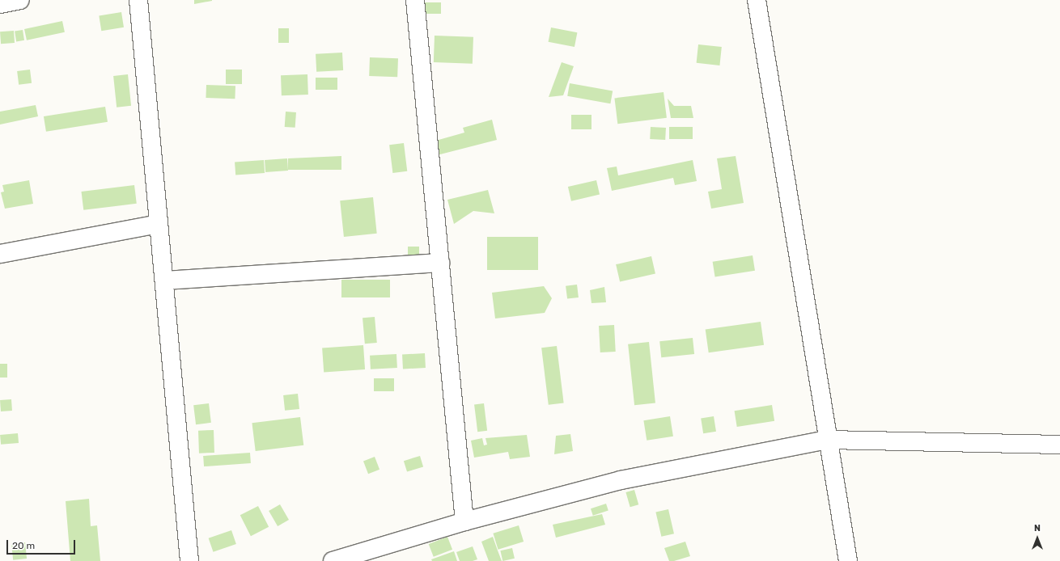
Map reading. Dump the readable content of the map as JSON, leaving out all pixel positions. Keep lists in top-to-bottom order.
{
  "scale_bar": "20 m",
  "north": "top"
}
